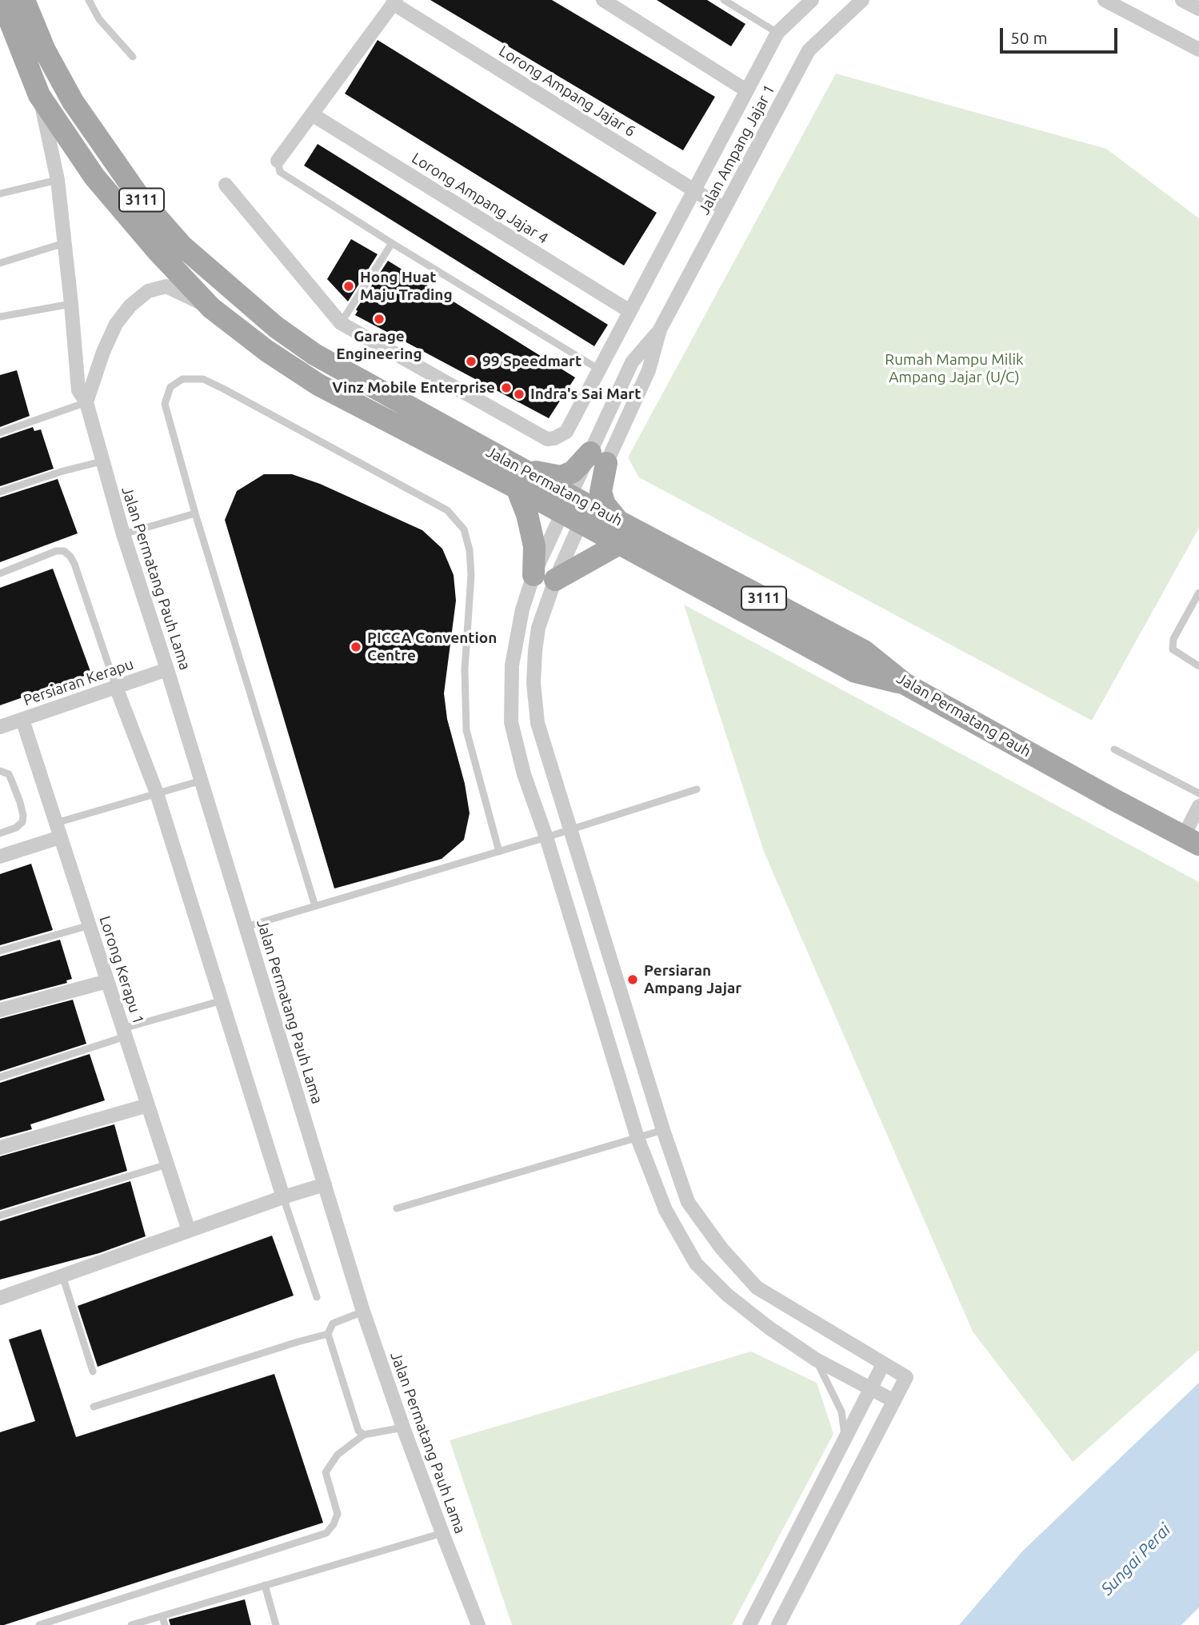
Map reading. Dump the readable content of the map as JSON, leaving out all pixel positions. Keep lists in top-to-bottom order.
{
  "streets": {
    "main road": ["3111", "Jalan Permatang Pauh"],
    "street": [
      "Lorong Ampang Jajar 6",
      "Jalan Ampang Jajar 1",
      "Lorong Ampang Jajar 4",
      "Jalan Permatang Pauh Lama",
      "Persiaran Kerapu",
      "Lorong Kerapu 1"
    ]
  },
  "crossings": [
    ["Lorong Ampang Jajar 6", "Jalan Ampang Jajar 1"],
    ["Jalan Ampang Jajar 1", "Jalan Permatang Pauh"],
    ["Jalan Permatang Pauh Lama", "Persiaran Kerapu"],
    ["Persiaran Kerapu", "Lorong Kerapu 1"]
  ],
  "water": ["Sungai Perai"],
  "parks": ["Rumah Mampu Milik Ampang Jajar (U/C)"],
  "places": [
    "Hong Huat Maju Trading",
    "Garage Engineering",
    "99 Speedmart",
    "Vinz Mobile Enterprise",
    "Indra's Sai Mart",
    "PICCA Convention Centre",
    "Persiaran Ampang Jajar"
  ],
  "scale_bar": "50 m"
}
